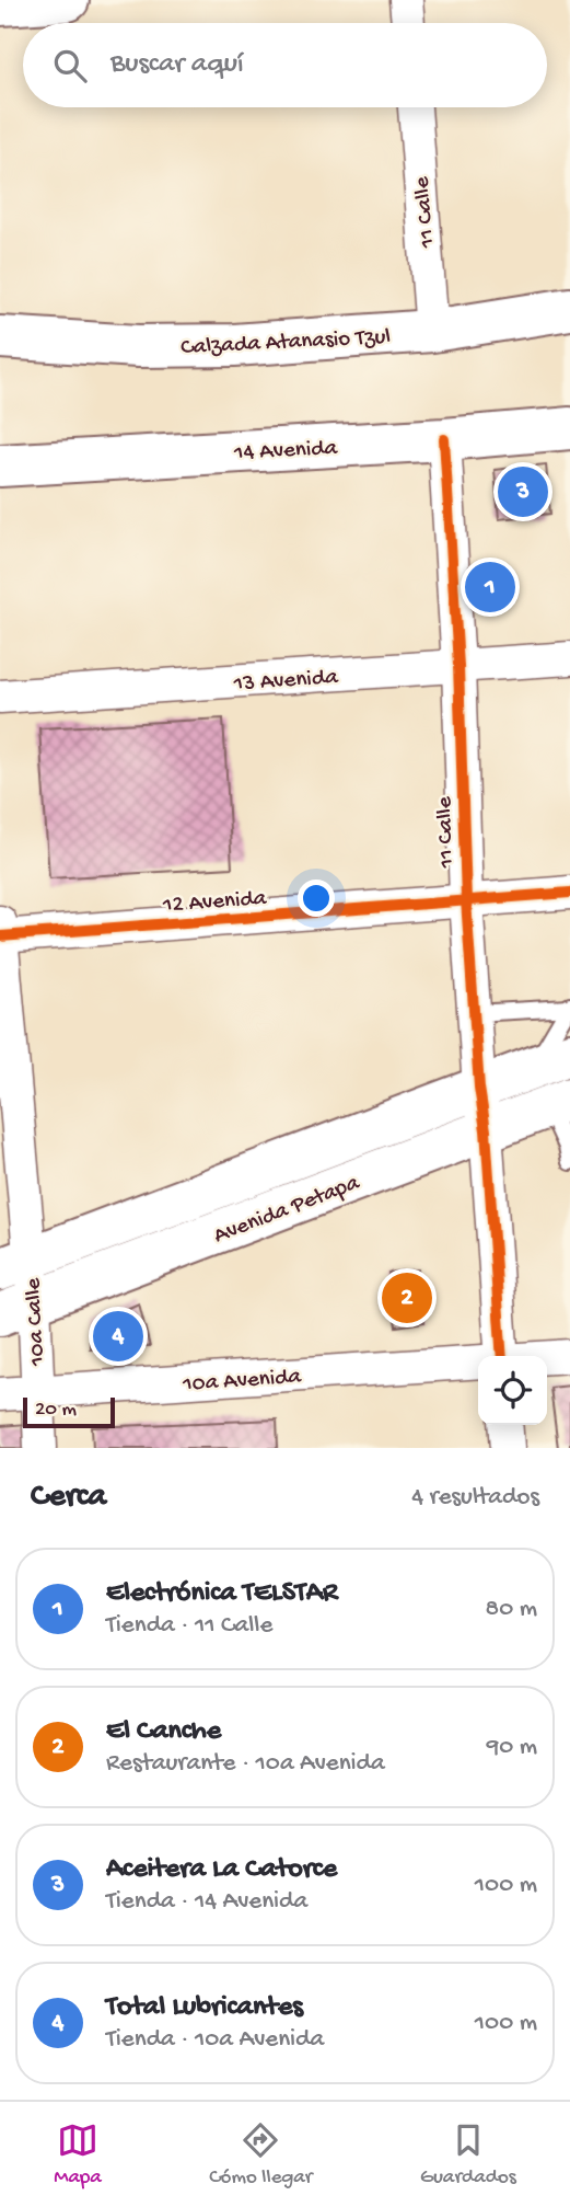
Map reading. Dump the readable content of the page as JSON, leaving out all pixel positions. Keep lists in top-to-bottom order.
{
  "streets": {
    "main road": ["Calzada Atanasio Tzul", "14 Avenida", "Avenida Petapa"],
    "street": [
      "11 Calle",
      "13 Avenida",
      "12 Avenida",
      "10a Calle",
      "10a Avenida"
    ]
  },
  "crossings": [
    ["11 Calle", "Calzada Atanasio Tzul"],
    ["11 Calle", "14 Avenida"],
    ["11 Calle", "13 Avenida"],
    ["11 Calle", "12 Avenida"],
    ["11 Calle", "Avenida Petapa"],
    ["12 Avenida", "10a Calle"],
    ["Avenida Petapa", "10a Calle"],
    ["10a Calle", "10a Avenida"]
  ],
  "scale_bar": "20 m",
  "page": {
    "search": "Buscar aquí",
    "pins": [
      "3",
      "1",
      "2",
      "4"
    ],
    "scale": "20 m",
    "heading": ["Cerca", "4 resultados"],
    "list": [
      {
        "mark": "1",
        "name": "Electrónica TELSTAR",
        "note": "Tienda · 11 Calle",
        "value": "80 m"
      },
      {
        "mark": "2",
        "name": "El Canche",
        "note": "Restaurante · 10a Avenida",
        "value": "90 m"
      },
      {
        "mark": "3",
        "name": "Aceitera La Catorce",
        "note": "Tienda · 14 Avenida",
        "value": "100 m"
      },
      {
        "mark": "4",
        "name": "Total Lubricantes",
        "note": "Tienda · 10a Avenida",
        "value": "100 m"
      }
    ],
    "nav": ["Mapa", "Cómo llegar", "Guardados"]
  }
}
